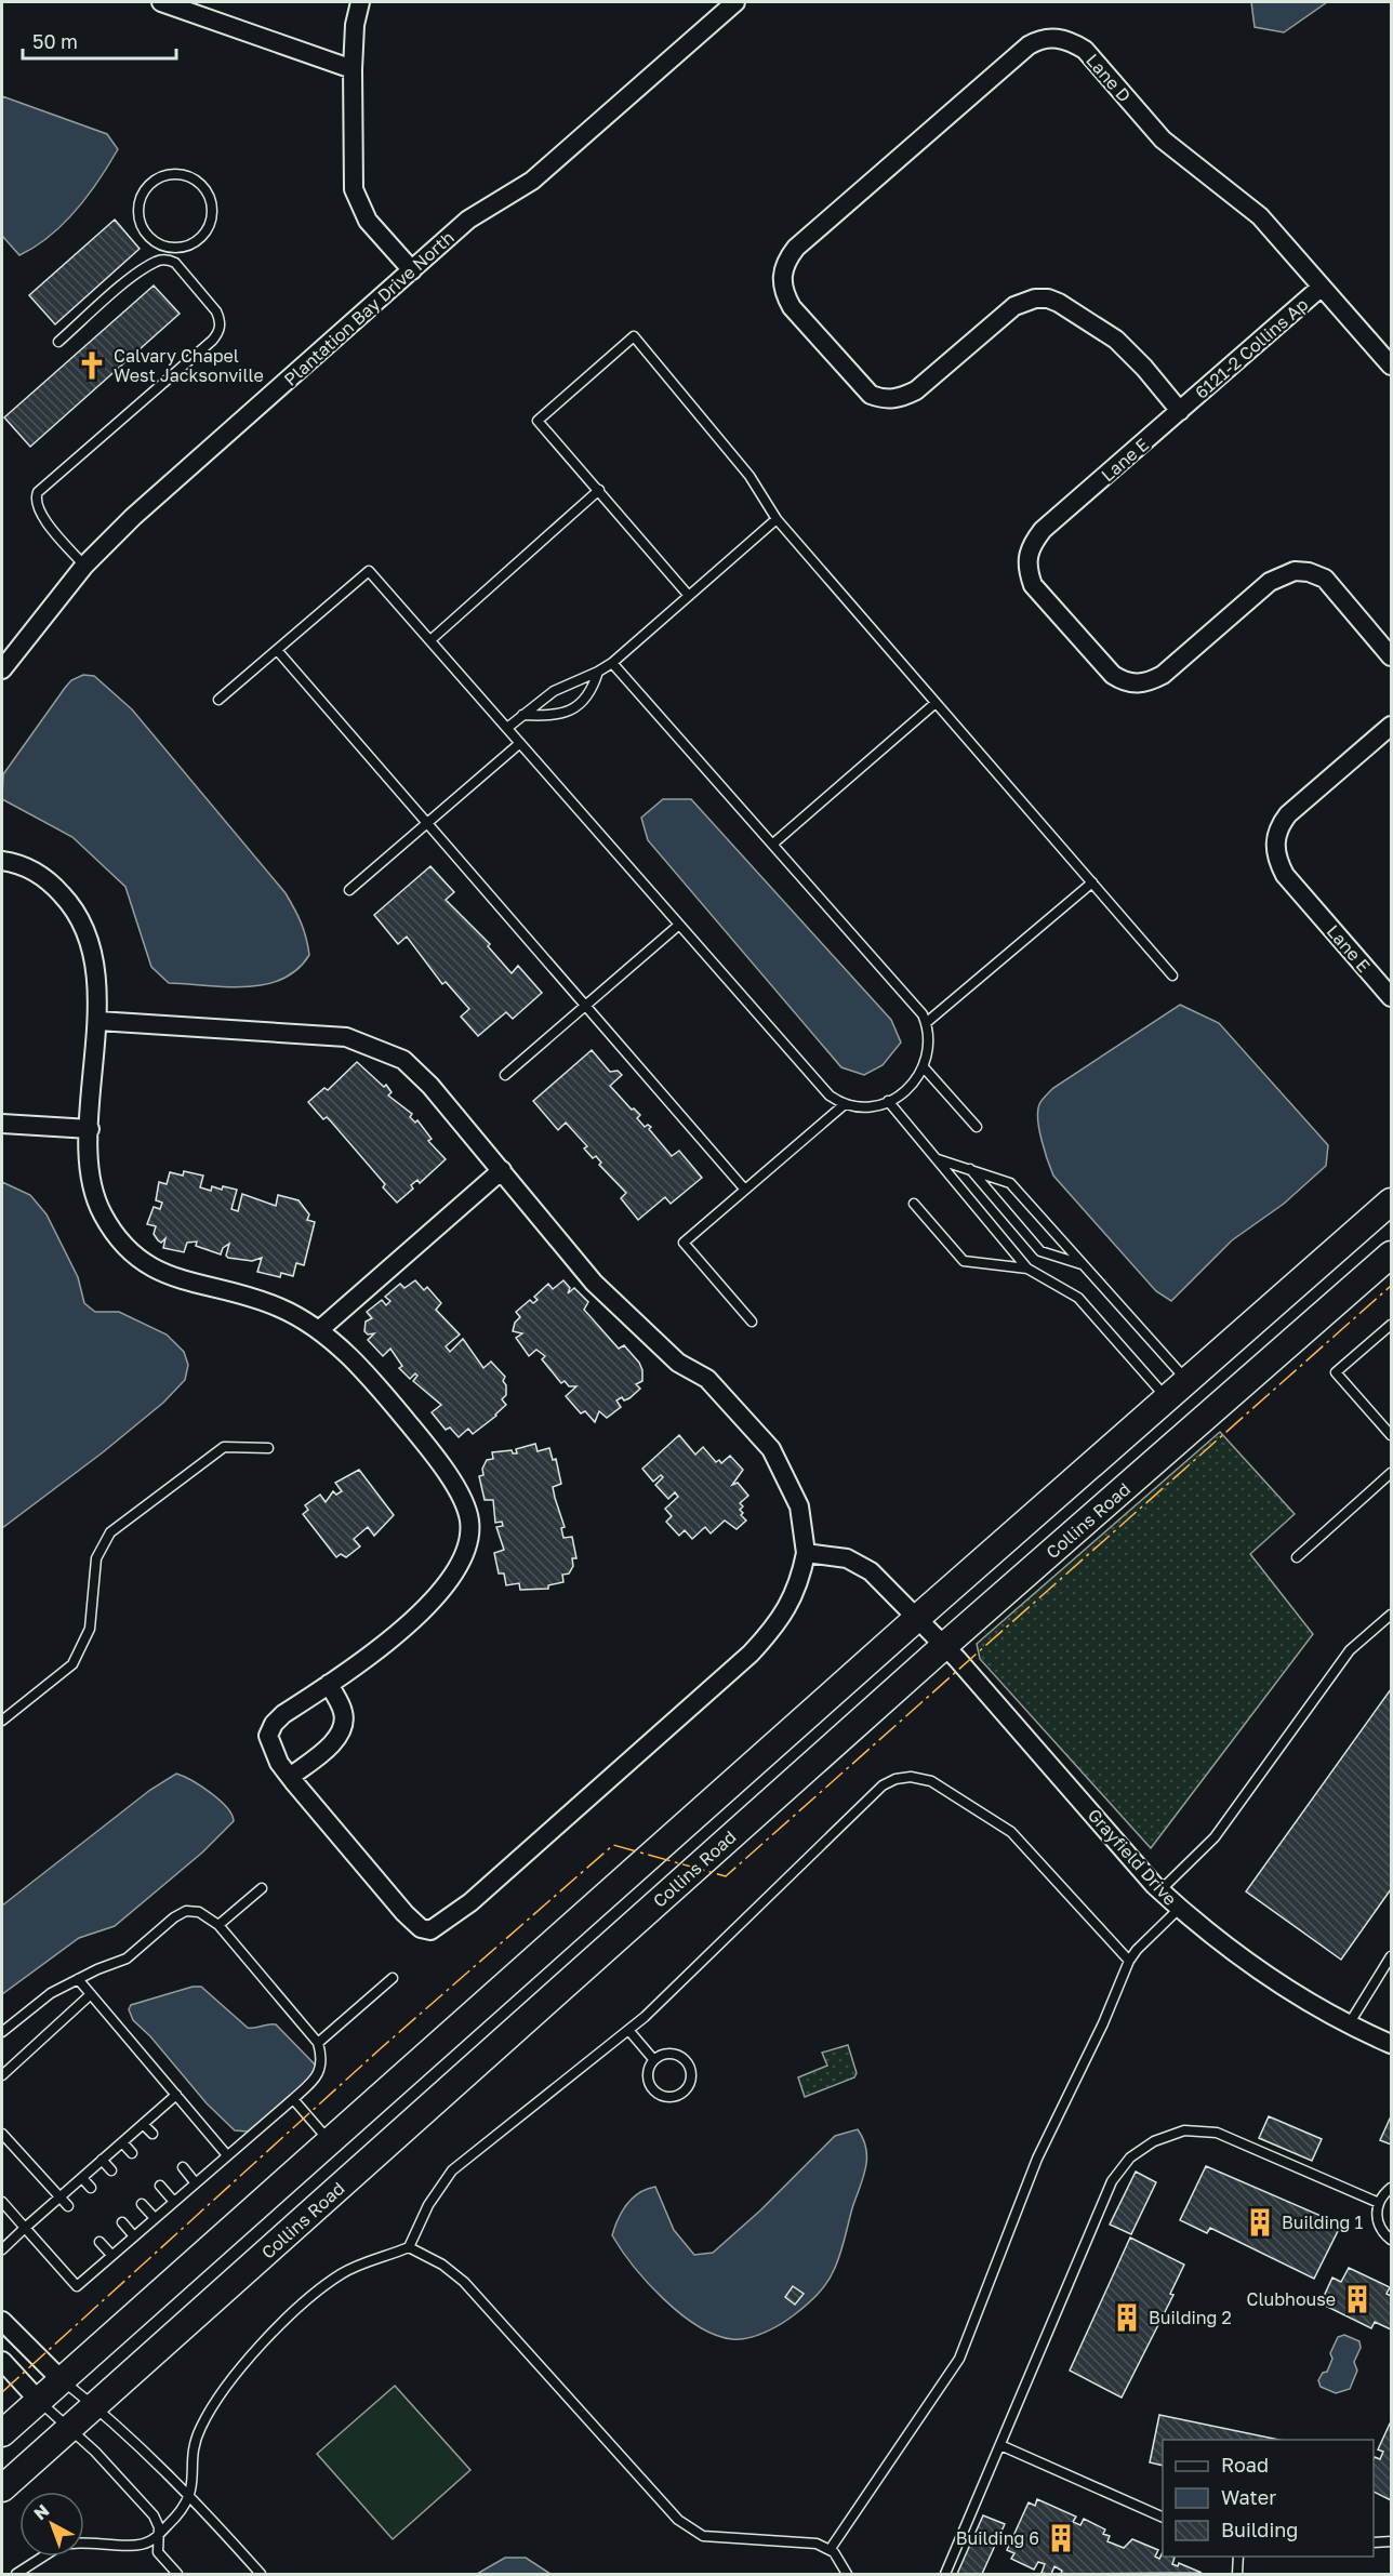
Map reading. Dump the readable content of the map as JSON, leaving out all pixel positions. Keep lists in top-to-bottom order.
{
  "streets": {
    "main road": ["Collins Road"],
    "street": [
      "Lane D",
      "Plantation Bay Drive North",
      "6121-2 Collins Ap",
      "Lane E",
      "Grayfield Drive"
    ]
  },
  "crossings": [
    ["Lane D", "6121-2 Collins Ap"],
    ["Lane D", "Lane E"],
    ["6121-2 Collins Ap", "Lane E"],
    ["Collins Road", "Grayfield Drive"]
  ],
  "places": {
    "church": ["Calvary Chapel West Jacksonville"],
    "building": [
      "Building 1",
      "Clubhouse",
      "Building 2",
      "Building 6"
    ]
  },
  "legend": ["Road", "Water", "Building"],
  "scale_bar": "50 m",
  "north": "top left"
}
